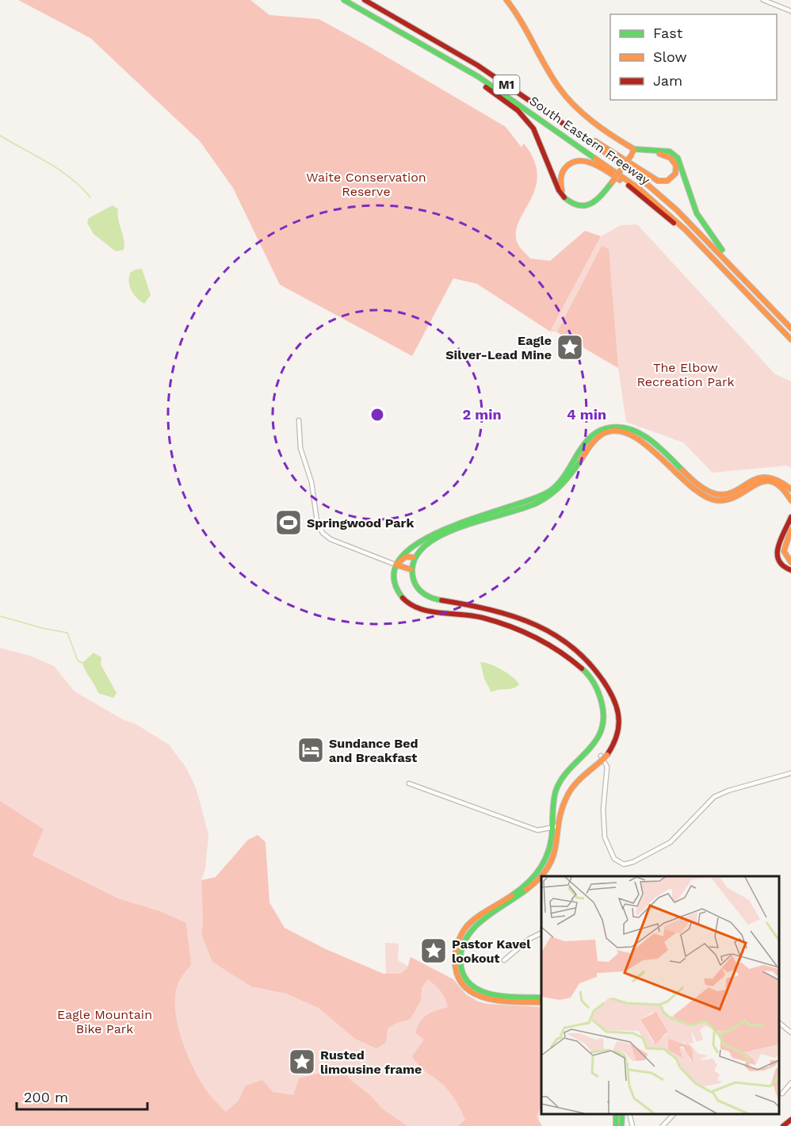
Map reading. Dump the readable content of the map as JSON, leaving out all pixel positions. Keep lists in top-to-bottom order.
{
  "streets": {
    "main road": ["M1", "South Eastern Freeway"]
  },
  "parks": ["Waite Conservation Reserve", "The Elbow Recreation Park", "Eagle Mountain Bike Park"],
  "places": {
    "place": ["Eagle Silver-Lead Mine", "Pastor Kavel lookout", "Rusted limousine frame"],
    "sports": ["Springwood Park"],
    "hotel": ["Sundance Bed and Breakfast"]
  },
  "legend": ["Fast", "Slow", "Jam"],
  "scale_bar": "200 m",
  "rings": ["2 min", "4 min"]
}
